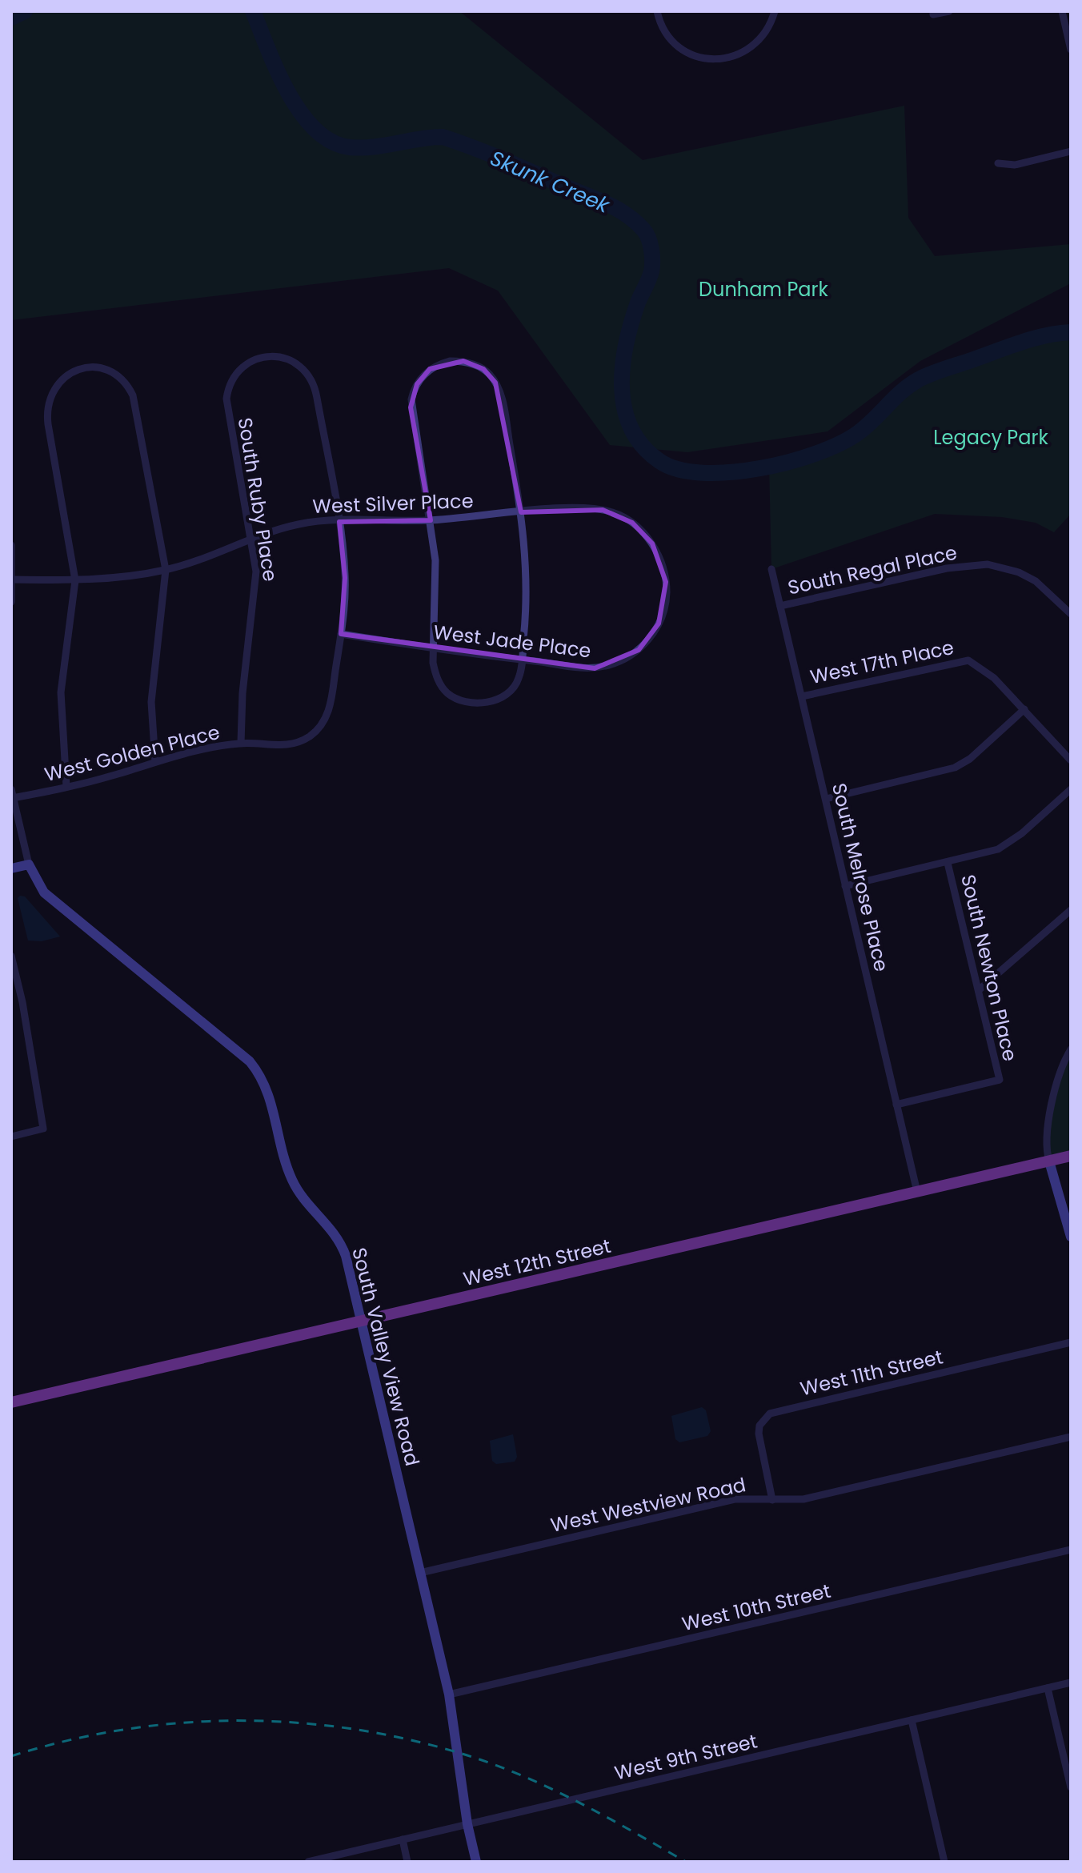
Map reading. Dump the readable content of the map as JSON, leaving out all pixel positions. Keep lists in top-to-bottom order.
{
  "streets": {
    "main road": ["West 12th Street"],
    "street": [
      "South Ruby Place",
      "West Silver Place",
      "South Regal Place",
      "West Jade Place",
      "West 17th Place",
      "West Golden Place",
      "South Melrose Place",
      "South Newton Place",
      "South Valley View Road",
      "West 11th Street",
      "West Westview Road",
      "West 10th Street",
      "West 9th Street"
    ]
  },
  "crossings": [
    ["South Ruby Place", "West Silver Place"],
    ["South Ruby Place", "West Golden Place"],
    ["West Silver Place", "West Jade Place"],
    ["South Regal Place", "South Melrose Place"],
    ["West Jade Place", "West Golden Place"],
    ["West 17th Place", "South Melrose Place"],
    ["South Melrose Place", "South Newton Place"],
    ["South Melrose Place", "West 12th Street"],
    ["West 12th Street", "South Valley View Road"],
    ["South Valley View Road", "West Westview Road"],
    ["South Valley View Road", "West 10th Street"],
    ["South Valley View Road", "West 9th Street"],
    ["West 11th Street", "West Westview Road"]
  ],
  "water": ["Skunk Creek"],
  "parks": ["Dunham Park", "Legacy Park"]
}
